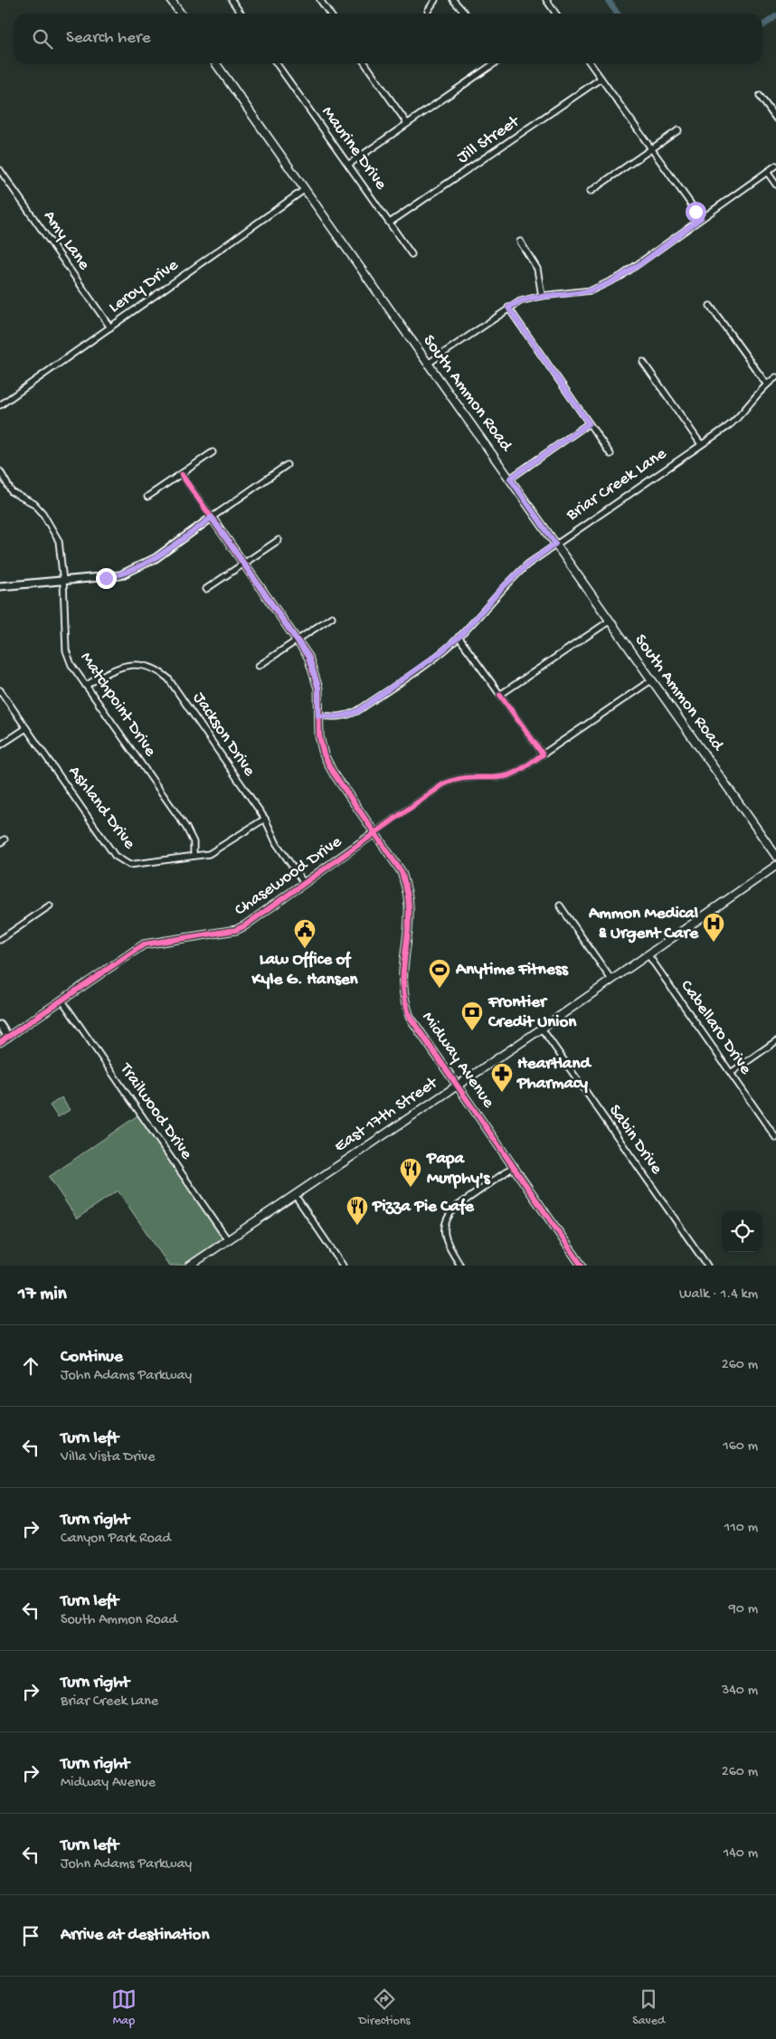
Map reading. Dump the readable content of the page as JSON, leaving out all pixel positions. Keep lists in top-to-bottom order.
{
  "streets": {
    "main road": ["South Ammon Road", "East 17th Street"],
    "street": [
      "Jill Street",
      "Maurine Drive",
      "Amy Lane",
      "Leroy Drive",
      "Briar Creek Lane",
      "Matchpoint Drive",
      "Jackson Drive",
      "Ashland Drive",
      "Chasewood Drive",
      "Cabellaro Drive",
      "Midway Avenue",
      "Trailwood Drive",
      "Sabin Drive"
    ]
  },
  "crossings": [
    ["Jill Street", "Maurine Drive"],
    ["Amy Lane", "Leroy Drive"],
    ["Leroy Drive", "South Ammon Road"],
    ["South Ammon Road", "Briar Creek Lane"],
    ["Briar Creek Lane", "Midway Avenue"],
    ["Matchpoint Drive", "Jackson Drive"],
    ["Matchpoint Drive", "Ashland Drive"],
    ["Jackson Drive", "Ashland Drive"],
    ["Jackson Drive", "Chasewood Drive"],
    ["Chasewood Drive", "Midway Avenue"],
    ["Chasewood Drive", "Trailwood Drive"],
    ["Cabellaro Drive", "East 17th Street"],
    ["Midway Avenue", "East 17th Street"],
    ["Trailwood Drive", "East 17th Street"],
    ["East 17th Street", "Sabin Drive"]
  ],
  "places": {
    "hospital": ["Ammon Medical & Urgent Care"],
    "public building": ["Law Office of Kyle G. Hansen"],
    "sports": ["Anytime Fitness"],
    "bank": ["Frontier Credit Union"],
    "pharmacy": ["Heartland Pharmacy"],
    "restaurant": ["Papa Murphy's", "Pizza Pie Cafe"]
  },
  "page": {
    "search": "Search here",
    "heading": ["17 min", "Walk · 1.4 km"],
    "list": [
      ["Continue", "John Adams Parkway", "260 m"],
      ["Turn left", "Villa Vista Drive", "160 m"],
      ["Turn right", "Canyon Park Road", "110 m"],
      ["Turn left", "South Ammon Road", "90 m"],
      ["Turn right", "Briar Creek Lane", "340 m"],
      ["Turn right", "Midway Avenue", "260 m"],
      ["Turn left", "John Adams Parkway", "140 m"],
      "Arrive at destination"
    ],
    "nav": ["Map", "Directions", "Saved"]
  }
}
